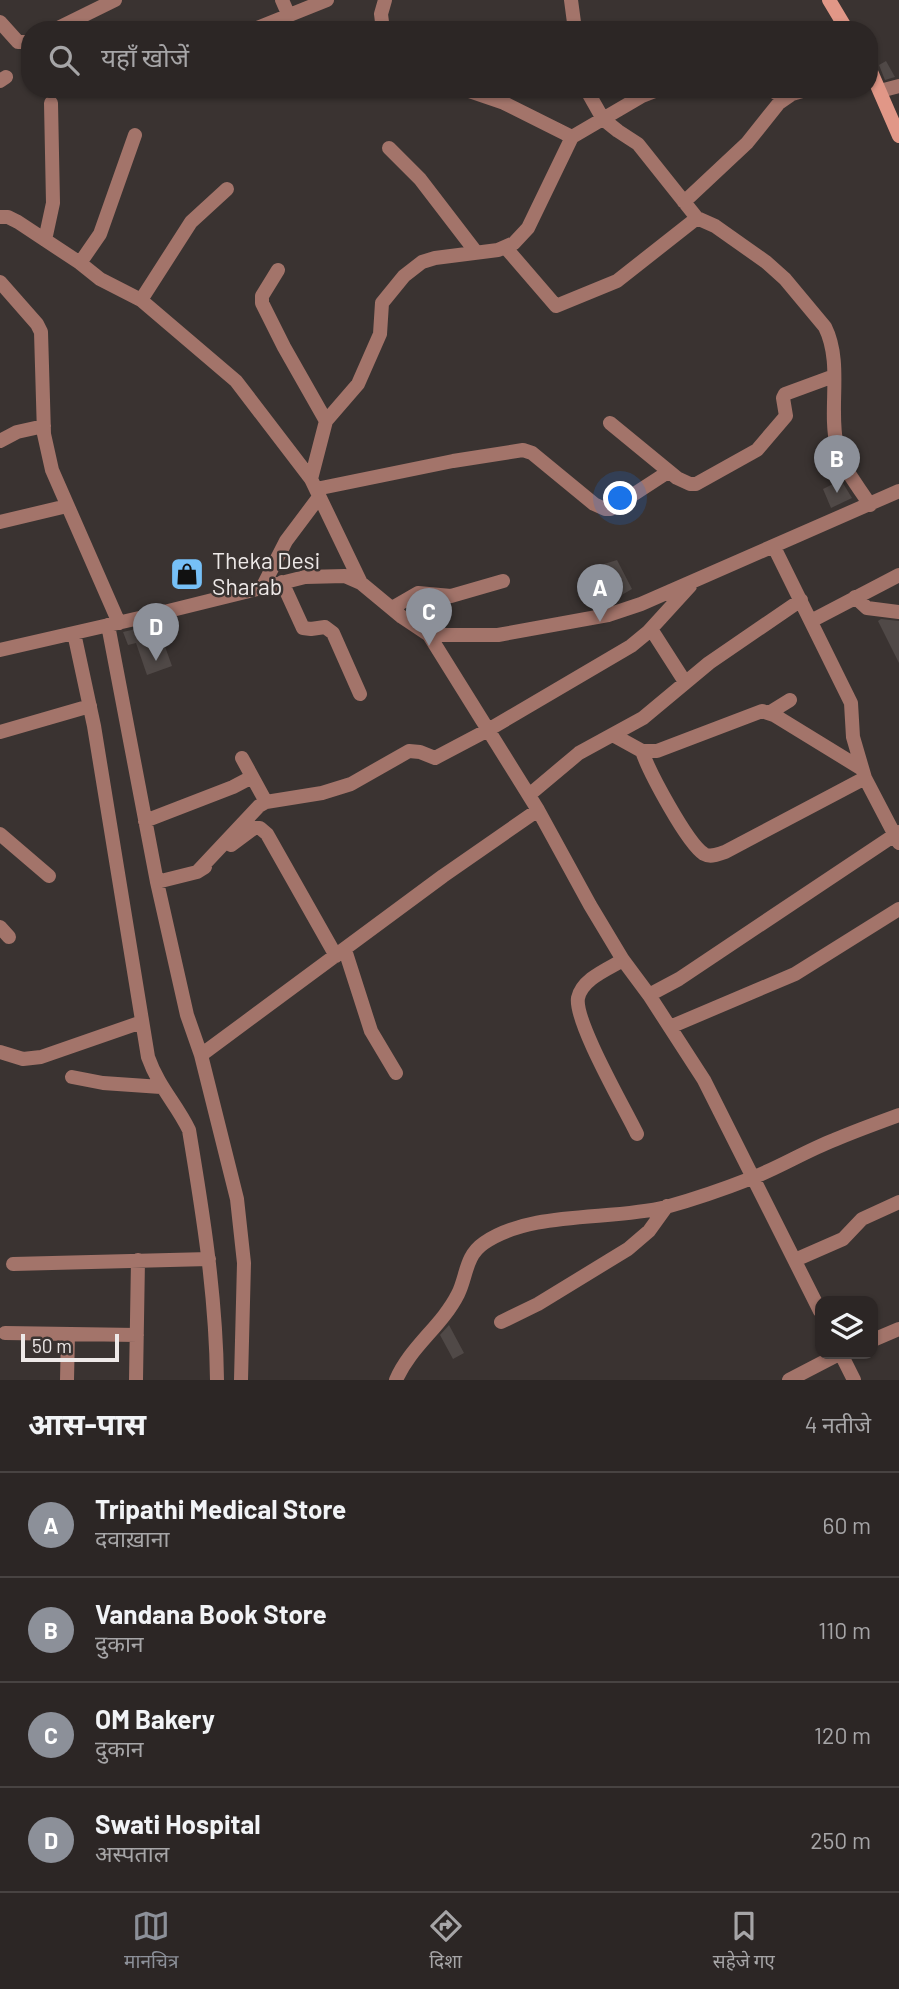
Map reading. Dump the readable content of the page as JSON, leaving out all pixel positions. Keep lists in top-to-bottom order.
{
  "places": {
    "shop": ["Theka Desi Sharab"]
  },
  "scale_bar": "50 m",
  "page": {
    "search": "यहाँ खोजें",
    "pins": [
      "B",
      "A",
      "C",
      "D"
    ],
    "scale": "50 m",
    "heading": ["आस-पास", "4 नतीजे"],
    "list": [
      {
        "mark": "A",
        "name": "Tripathi Medical Store",
        "note": "दवाख़ाना",
        "value": "60 m"
      },
      {
        "mark": "B",
        "name": "Vandana Book Store",
        "note": "दुकान",
        "value": "110 m"
      },
      {
        "mark": "C",
        "name": "OM Bakery",
        "note": "दुकान",
        "value": "120 m"
      },
      {
        "mark": "D",
        "name": "Swati Hospital",
        "note": "अस्पताल",
        "value": "250 m"
      }
    ],
    "nav": ["मानचित्र", "दिशा", "सहेजे गए"]
  }
}
